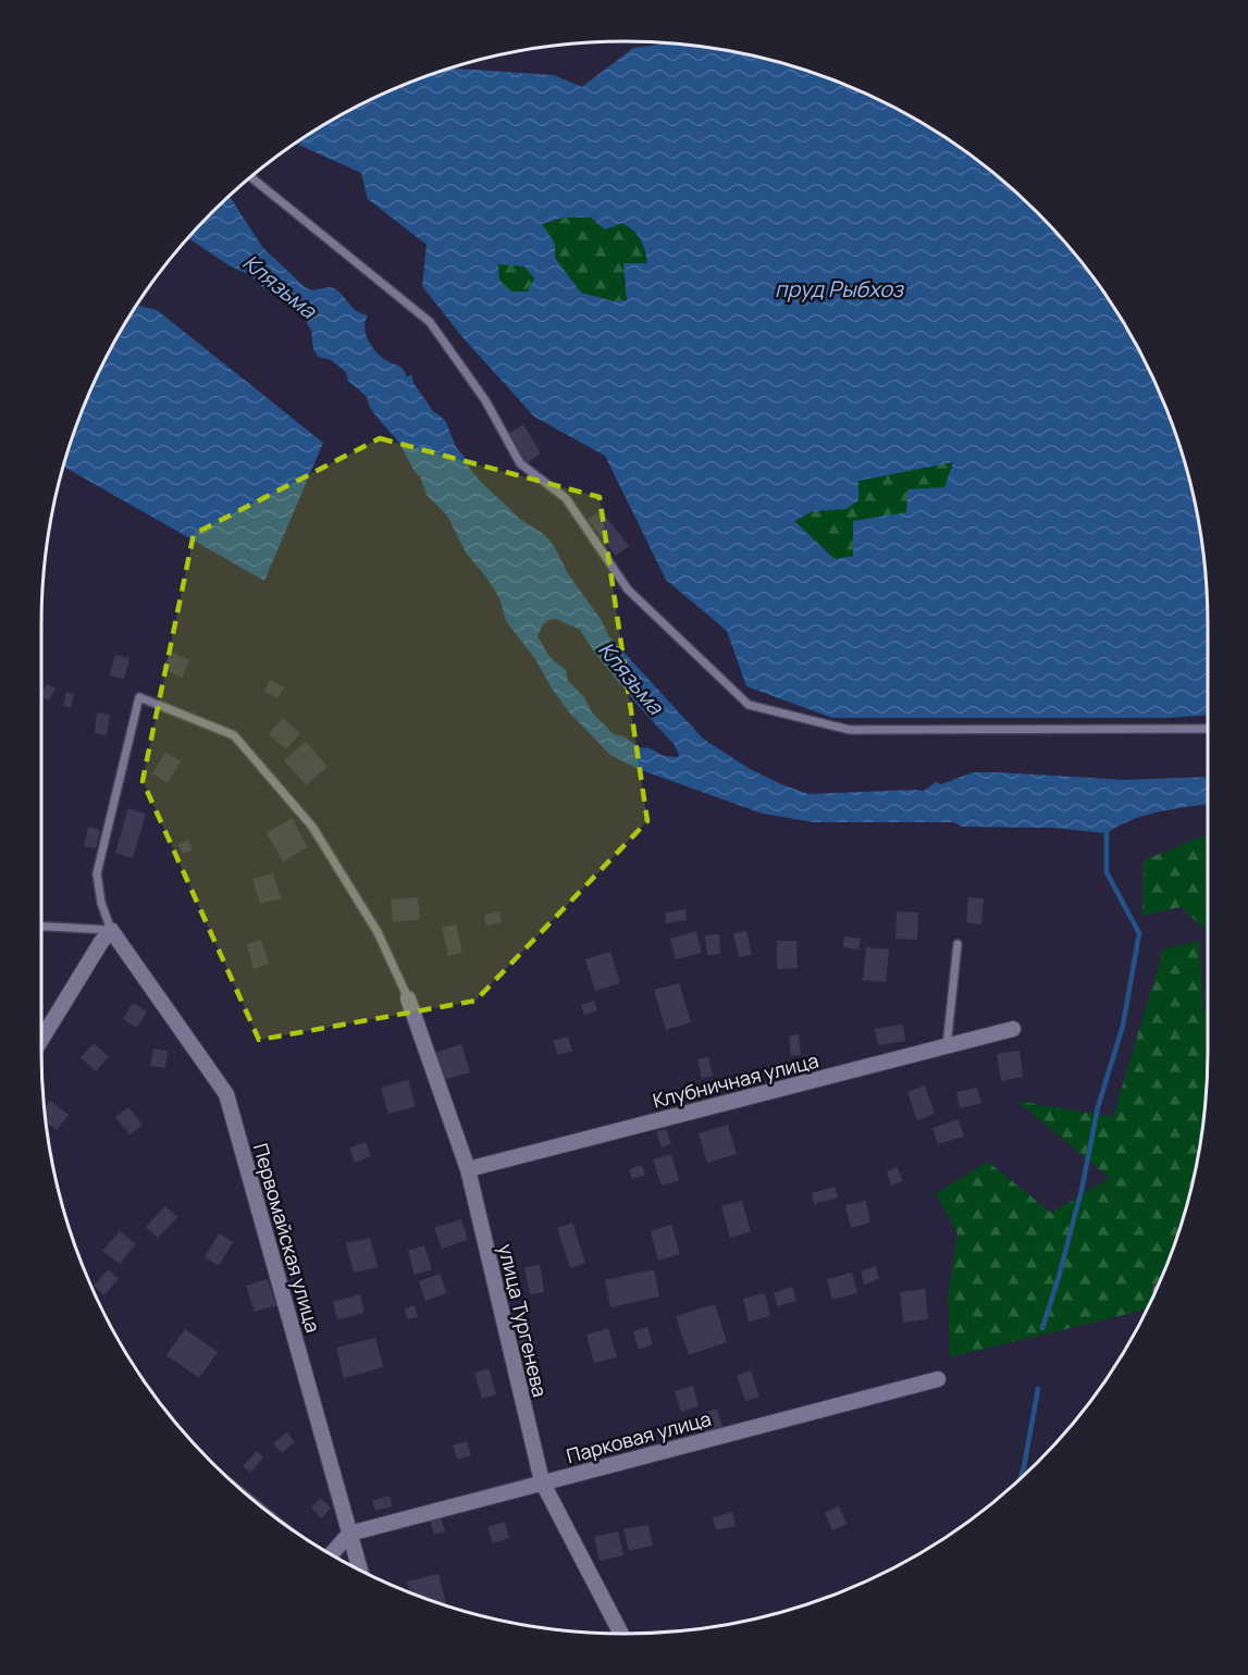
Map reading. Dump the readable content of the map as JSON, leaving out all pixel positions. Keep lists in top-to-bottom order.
{
  "streets": {
    "street": [
      "Клубничная улица",
      "Первомайская улица",
      "улица Тургенева",
      "Парковая улица"
    ]
  },
  "crossings": [
    ["Клубничная улица", "улица Тургенева"],
    ["Первомайская улица", "Парковая улица"],
    ["улица Тургенева", "Парковая улица"]
  ],
  "water": ["Клязьма", "пруд Рыбхоз"]
}
